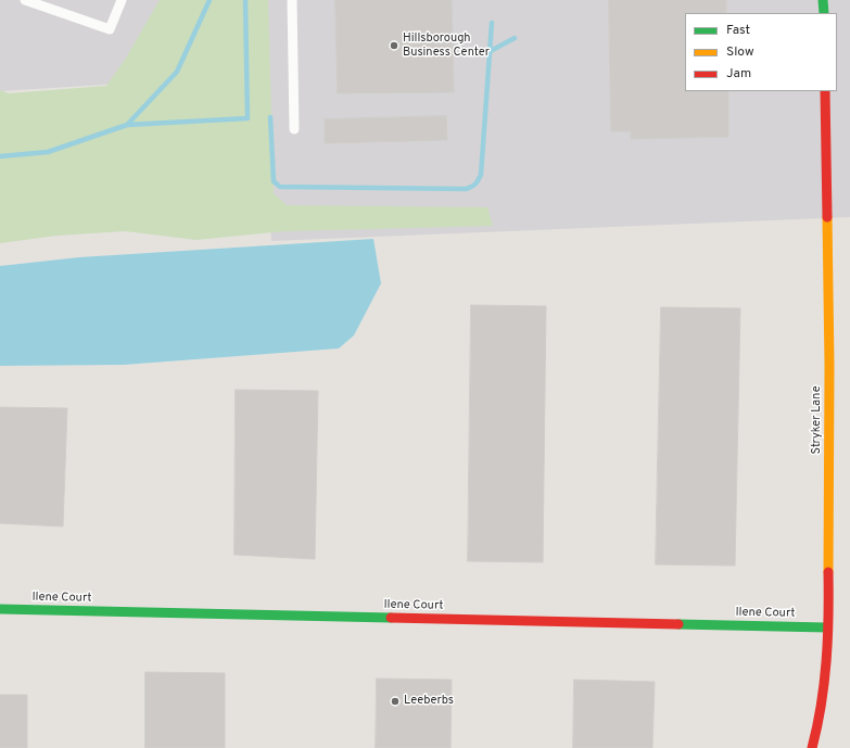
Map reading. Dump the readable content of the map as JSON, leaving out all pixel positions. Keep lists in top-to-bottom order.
{
  "streets": {
    "street": ["Stryker Lane", "Ilene Court"]
  },
  "crossings": [
    ["Stryker Lane", "Ilene Court"]
  ],
  "places": ["Hillsborough Business Center", "Leeberbs"],
  "legend": ["Fast", "Slow", "Jam"]
}
